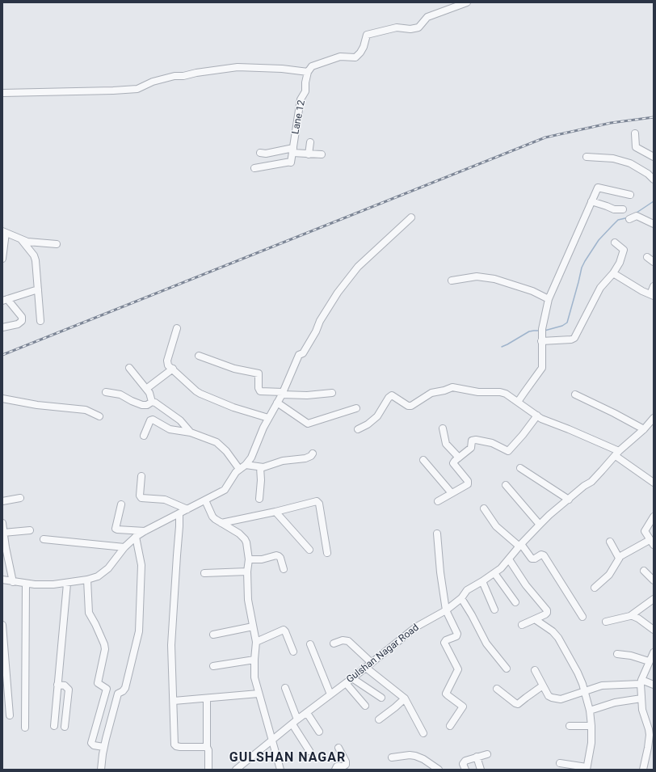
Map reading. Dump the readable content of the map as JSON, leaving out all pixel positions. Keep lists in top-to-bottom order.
{
  "streets": {
    "street": ["Lane 12", "Gulshan Nagar Road"]
  },
  "districts": ["GULSHAN NAGAR"]
}
